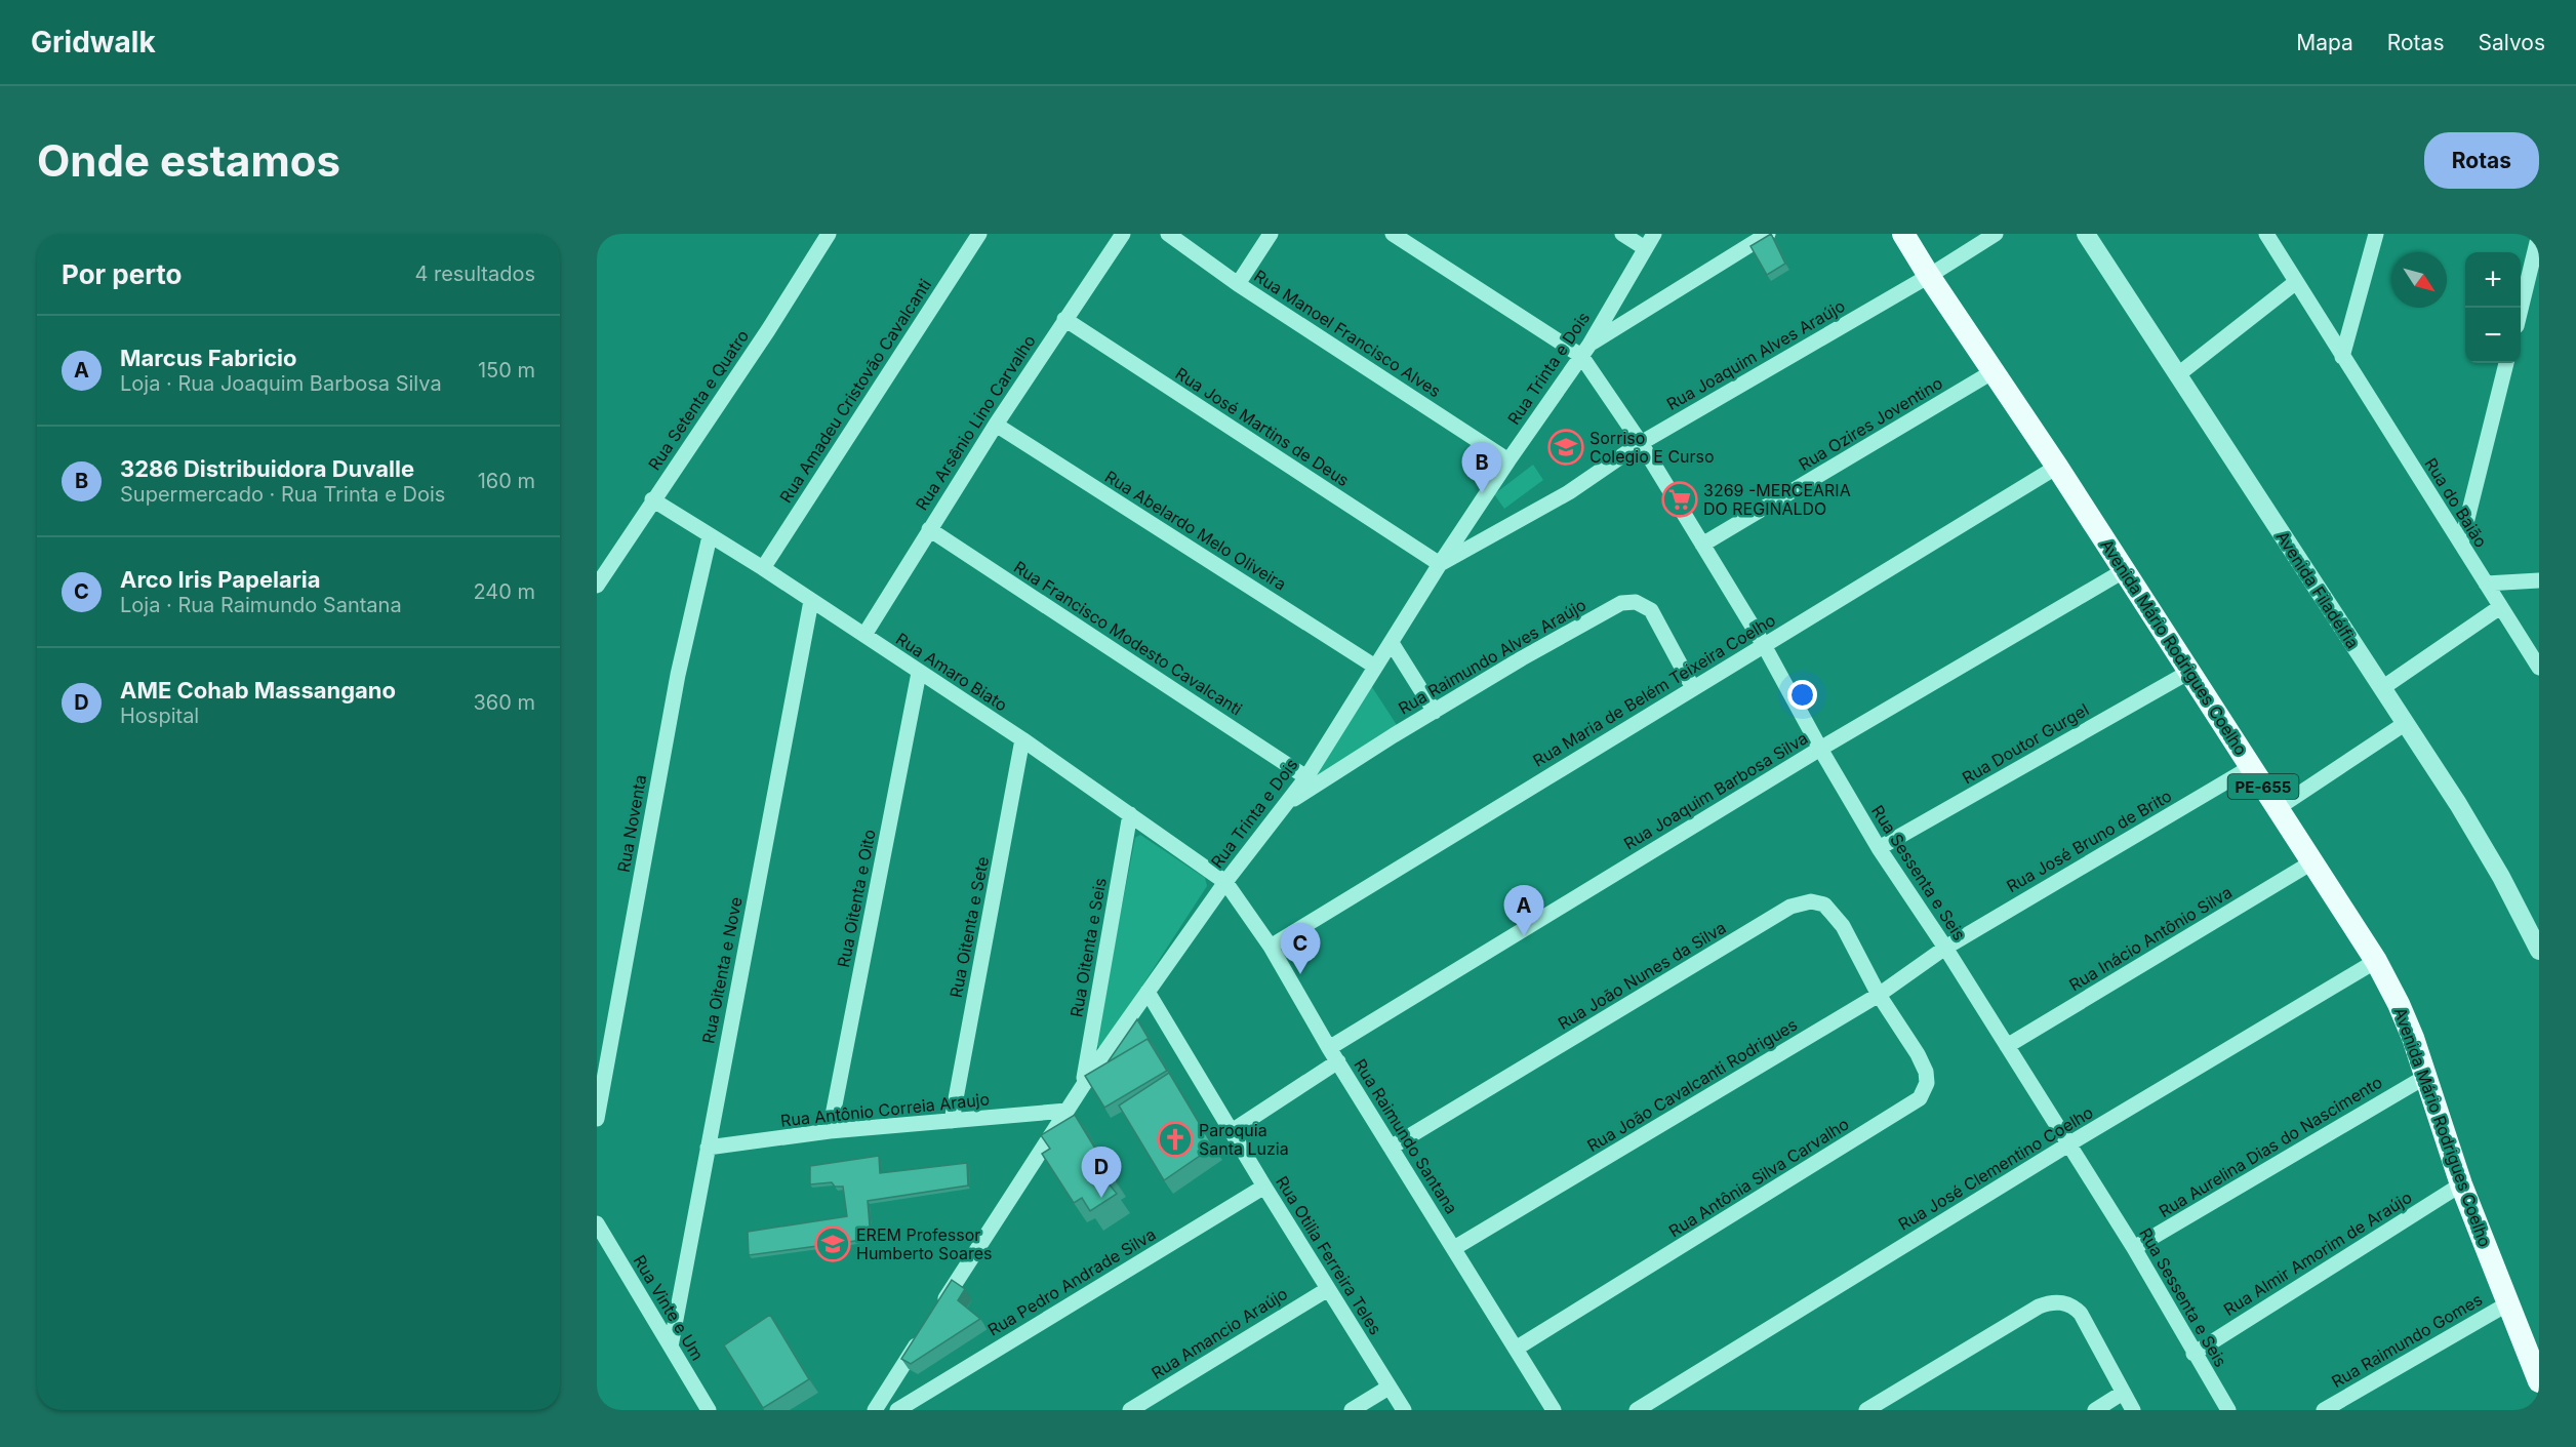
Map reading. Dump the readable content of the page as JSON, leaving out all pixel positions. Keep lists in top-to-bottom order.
{
  "streets": {
    "main road": ["Avenida Mário Rodrigues Coelho", "PE-655"],
    "street": [
      "Rua Manoel Francisco Alves",
      "Rua Joaquim Alves Araújo",
      "Rua Trinta e Dois",
      "Rua Amadeu Cristovão Cavalcanti",
      "Rua Setenta e Quatro",
      "Rua Arsênio Lino Carvalho",
      "Rua Ozires Joventino",
      "Rua José Martins de Deus",
      "Rua do Baião",
      "Rua Abelardo Melo Oliveira",
      "Avenida Filadélfia",
      "Rua Francisco Modesto Cavalcanti",
      "Rua Raimundo Alves Araújo",
      "Rua Amaro Biato",
      "Rua Maria de Belém Teixeira Coelho",
      "Rua Doutor Gurgel",
      "Rua Joaquim Barbosa Silva",
      "Rua Noventa",
      "Rua José Bruno de Brito",
      "Rua Sessenta e Seis",
      "Rua Oitenta e Oito",
      "Rua Oitenta e Sete",
      "Rua Inácio Antônio Silva",
      "Rua Oitenta e Seis",
      "Rua Oitenta e Nove",
      "Rua João Nunes da Silva",
      "Rua João Cavalcanti Rodrigues",
      "Rua Antônio Correia Araujo",
      "Rua Raimundo Santana",
      "Rua Aurelina Dias do Nascimento",
      "Rua José Clementino Coelho",
      "Rua Antônia Silva Carvalho",
      "Rua Almir Amorim de Araújo",
      "Rua Otilia Ferreira Teles",
      "Rua Pedro Andrade Silva",
      "Rua Vinte e Um",
      "Rua Amancio Araújo",
      "Rua Raimundo Gomes"
    ]
  },
  "crossings": [
    ["Rua Manoel Francisco Alves", "Rua Trinta e Dois"],
    ["Rua Joaquim Alves Araújo", "Rua Trinta e Dois"],
    ["Rua Joaquim Alves Araújo", "Rua José Martins de Deus"],
    ["Rua Joaquim Alves Araújo", "Avenida Mário Rodrigues Coelho"],
    ["Rua Joaquim Alves Araújo", "Rua Sessenta e Seis"],
    ["Rua Trinta e Dois", "Rua José Martins de Deus"],
    ["Rua Trinta e Dois", "Rua Abelardo Melo Oliveira"],
    ["Rua Trinta e Dois", "Rua Francisco Modesto Cavalcanti"],
    ["Rua Trinta e Dois", "Rua Raimundo Alves Araújo"],
    ["Rua Trinta e Dois", "Rua Amaro Biato"],
    ["Rua Trinta e Dois", "Rua Sessenta e Seis"],
    ["Rua Trinta e Dois", "Rua Oitenta e Seis"],
    ["Rua Trinta e Dois", "Rua Antônio Correia Araujo"],
    ["Rua Trinta e Dois", "Rua Raimundo Santana"],
    ["Rua Trinta e Dois", "Rua Otilia Ferreira Teles"],
    ["Rua Amadeu Cristovão Cavalcanti", "Rua Amaro Biato"],
    ["Rua Setenta e Quatro", "Rua Amaro Biato"],
    ["Rua Arsênio Lino Carvalho", "Rua José Martins de Deus"],
    ["Rua Arsênio Lino Carvalho", "Rua Abelardo Melo Oliveira"],
    ["Rua Arsênio Lino Carvalho", "Rua Francisco Modesto Cavalcanti"],
    ["Rua Arsênio Lino Carvalho", "Rua Amaro Biato"],
    ["Rua Ozires Joventino", "Avenida Mário Rodrigues Coelho"],
    ["Rua Ozires Joventino", "Rua Sessenta e Seis"],
    ["Avenida Mário Rodrigues Coelho", "Rua Maria de Belém Teixeira Coelho"],
    ["Avenida Mário Rodrigues Coelho", "Rua Doutor Gurgel"],
    ["Avenida Mário Rodrigues Coelho", "Rua Joaquim Barbosa Silva"],
    ["Avenida Mário Rodrigues Coelho", "Rua José Bruno de Brito"],
    ["Avenida Mário Rodrigues Coelho", "Rua Inácio Antônio Silva"],
    ["Avenida Mário Rodrigues Coelho", "Rua Aurelina Dias do Nascimento"],
    ["Avenida Mário Rodrigues Coelho", "Rua José Clementino Coelho"],
    ["Avenida Mário Rodrigues Coelho", "Rua Almir Amorim de Araújo"],
    ["Avenida Mário Rodrigues Coelho", "Rua Raimundo Gomes"],
    ["Rua Raimundo Alves Araújo", "Rua Maria de Belém Teixeira Coelho"],
    ["Rua Amaro Biato", "Rua Noventa"],
    ["Rua Amaro Biato", "Rua Oitenta e Oito"],
    ["Rua Amaro Biato", "Rua Oitenta e Sete"],
    ["Rua Amaro Biato", "Rua Oitenta e Seis"],
    ["Rua Amaro Biato", "Rua Oitenta e Nove"],
    ["Rua Amaro Biato", "Rua Raimundo Santana"],
    ["Rua Maria de Belém Teixeira Coelho", "Rua Sessenta e Seis"],
    ["Rua Maria de Belém Teixeira Coelho", "Rua Raimundo Santana"],
    ["Rua Doutor Gurgel", "Rua Sessenta e Seis"],
    ["Rua Joaquim Barbosa Silva", "Rua Sessenta e Seis"],
    ["Rua Joaquim Barbosa Silva", "Rua Raimundo Santana"],
    ["Rua José Bruno de Brito", "Rua Sessenta e Seis"],
    ["Rua José Bruno de Brito", "Rua João Cavalcanti Rodrigues"],
    ["Rua Sessenta e Seis", "Rua Inácio Antônio Silva"],
    ["Rua Sessenta e Seis", "Rua João Cavalcanti Rodrigues"],
    ["Rua Sessenta e Seis", "Rua Aurelina Dias do Nascimento"],
    ["Rua Sessenta e Seis", "Rua José Clementino Coelho"],
    ["Rua Sessenta e Seis", "Rua Almir Amorim de Araújo"],
    ["Rua Oitenta e Oito", "Rua Antônio Correia Araujo"],
    ["Rua Oitenta e Sete", "Rua Antônio Correia Araujo"],
    ["Rua Oitenta e Nove", "Rua Antônio Correia Araujo"],
    ["Rua Oitenta e Nove", "Rua Vinte e Um"],
    ["Rua João Nunes da Silva", "Rua João Cavalcanti Rodrigues"],
    ["Rua João Nunes da Silva", "Rua Raimundo Santana"],
    ["Rua João Nunes da Silva", "Rua Antônia Silva Carvalho"],
    ["Rua João Cavalcanti Rodrigues", "Rua Raimundo Santana"],
    ["Rua João Cavalcanti Rodrigues", "Rua Antônia Silva Carvalho"],
    ["Rua Raimundo Santana", "Rua Antônia Silva Carvalho"],
    ["Rua Otilia Ferreira Teles", "Rua Pedro Andrade Silva"],
    ["Rua Otilia Ferreira Teles", "Rua Amancio Araújo"]
  ],
  "places": {
    "school or university": ["Sorriso Colegio E Curso", "EREM Professor Humberto Soares"],
    "supermarket": ["3269 -MERCEARIA DO REGINALDO"],
    "church": ["Paroquia Santa Luzia"]
  },
  "north": "bottom right",
  "page": {
    "header": "Gridwalk",
    "nav": ["Mapa", "Rotas", "Salvos"],
    "buttons": "Rotas",
    "title": "Onde estamos",
    "heading": ["Por perto", "4 resultados"],
    "map_buttons": ["+", "−"],
    "list": [
      {
        "mark": "A",
        "name": "Marcus Fabricio",
        "note": "Loja · Rua Joaquim Barbosa Silva",
        "value": "150 m"
      },
      {
        "mark": "B",
        "name": "3286 Distribuidora Duvalle",
        "note": "Supermercado · Rua Trinta e Dois",
        "value": "160 m"
      },
      {
        "mark": "C",
        "name": "Arco Iris Papelaria",
        "note": "Loja · Rua Raimundo Santana",
        "value": "240 m"
      },
      {
        "mark": "D",
        "name": "AME Cohab Massangano",
        "note": "Hospital",
        "value": "360 m"
      }
    ],
    "pins": [
      "B",
      "A",
      "C",
      "D"
    ]
  }
}
